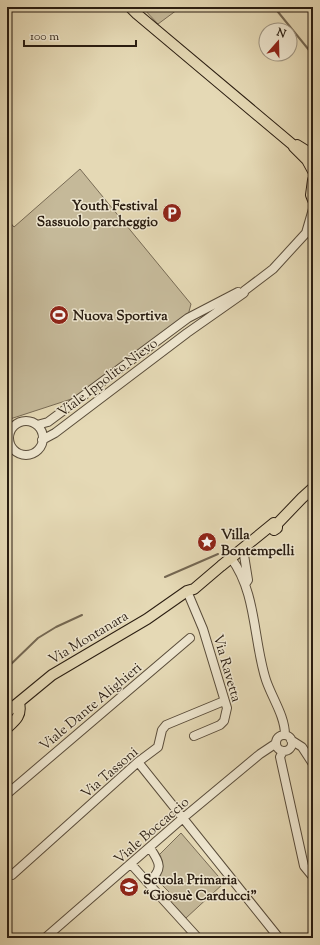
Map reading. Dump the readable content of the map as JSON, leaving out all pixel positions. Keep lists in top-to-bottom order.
{
  "streets": {
    "main road": ["Via Montanara"],
    "street": [
      "Viale Ippolito Nievo",
      "Via Ravetta",
      "Viale Dante Alighieri",
      "Via Tassoni",
      "Viale Boccaccio"
    ]
  },
  "crossings": [
    ["Via Montanara", "Via Ravetta"],
    ["Via Ravetta", "Via Tassoni"]
  ],
  "places": {
    "parking": ["Youth Festival Sassuolo parcheggio"],
    "sports": ["Nuova Sportiva"],
    "place": ["Villa Bontempelli"],
    "school or university": ["Scuola Primaria “Giosuè Carducci”"]
  },
  "scale_bar": "100 m",
  "north": "top"
}
